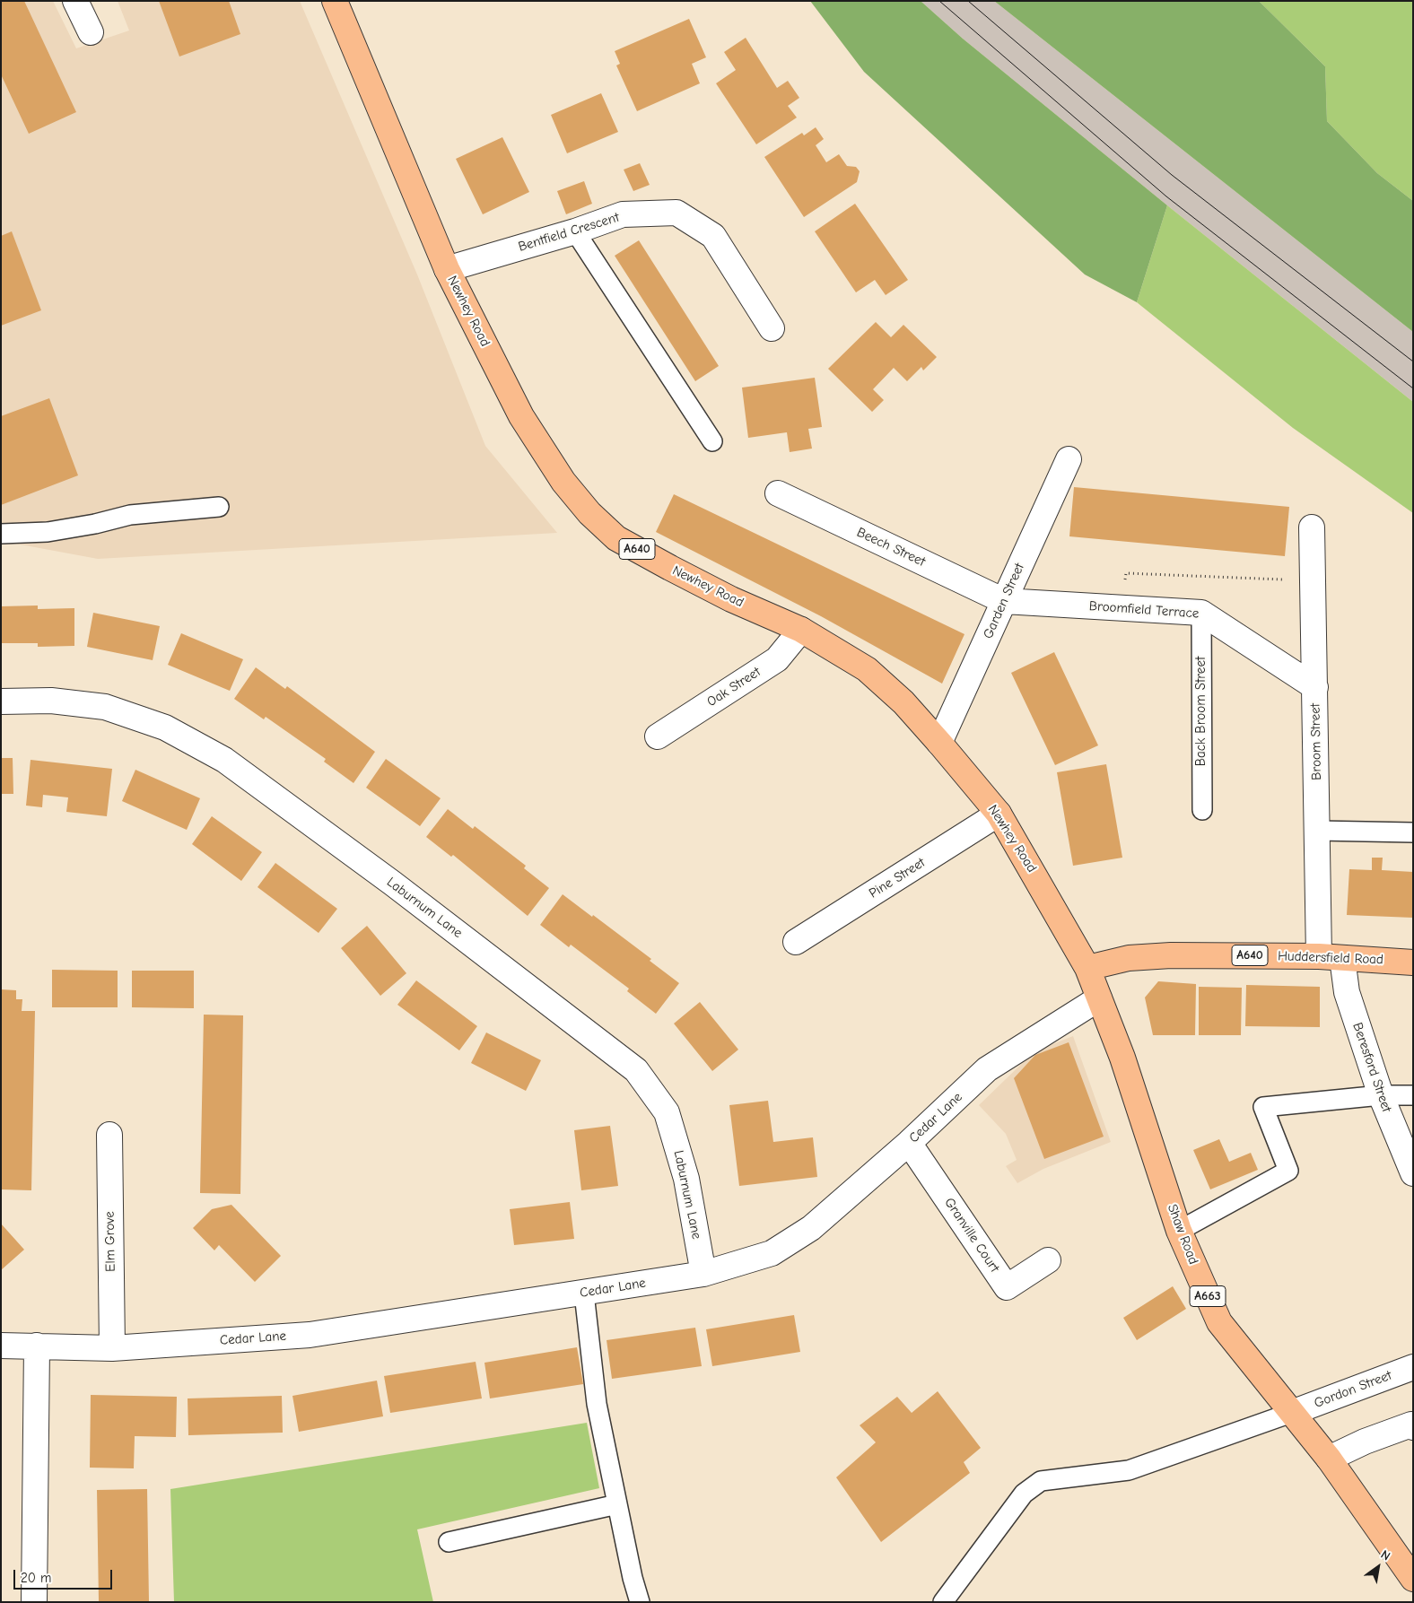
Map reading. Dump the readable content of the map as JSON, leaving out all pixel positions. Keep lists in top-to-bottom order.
{
  "streets": {
    "main road": [
      "Newhey Road",
      "A640",
      "Huddersfield Road",
      "Shaw Road",
      "A663"
    ],
    "street": [
      "Bentfield Crescent",
      "Beech Street",
      "Garden Street",
      "Broomfield Terrace",
      "Oak Street",
      "Broom Street",
      "Pine Street",
      "Laburnum Lane",
      "Beresford Street",
      "Cedar Lane",
      "Granville Court",
      "Elm Grove",
      "Gordon Street"
    ],
    "lane": ["Back Broom Street"]
  },
  "crossings": [
    ["Bentfield Crescent", "Newhey Road"],
    ["Newhey Road", "Garden Street"],
    ["Newhey Road", "Oak Street"],
    ["Newhey Road", "Pine Street"],
    ["Newhey Road", "Huddersfield Road"],
    ["Newhey Road", "Shaw Road"],
    ["Beech Street", "Garden Street"],
    ["Beech Street", "Broomfield Terrace"],
    ["Garden Street", "Broomfield Terrace"],
    ["Broomfield Terrace", "Back Broom Street"],
    ["Broomfield Terrace", "Broom Street"],
    ["Broom Street", "Huddersfield Road"],
    ["Broom Street", "Beresford Street"],
    ["Laburnum Lane", "Cedar Lane"],
    ["Huddersfield Road", "Beresford Street"],
    ["Huddersfield Road", "Shaw Road"],
    ["Cedar Lane", "Shaw Road"],
    ["Cedar Lane", "Granville Court"],
    ["Cedar Lane", "Elm Grove"],
    ["Shaw Road", "Gordon Street"]
  ],
  "scale_bar": "20 m",
  "north": "top right"
}
